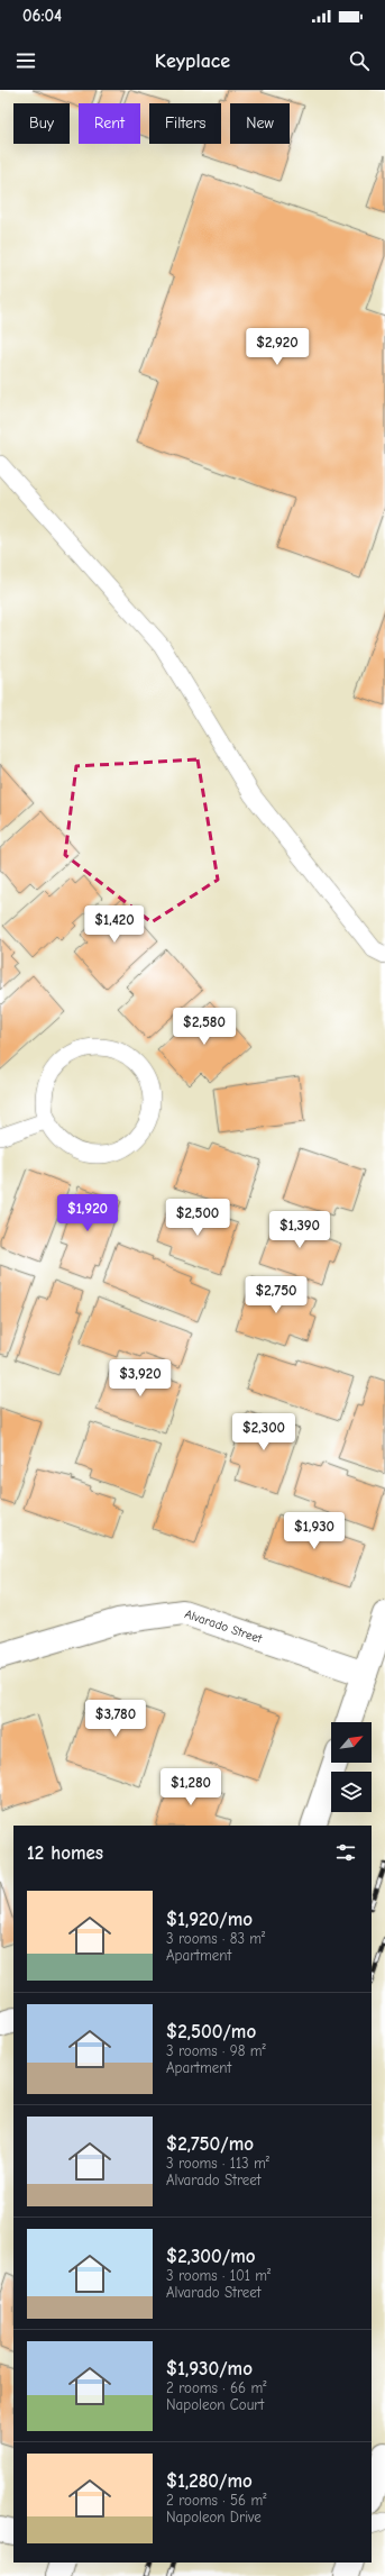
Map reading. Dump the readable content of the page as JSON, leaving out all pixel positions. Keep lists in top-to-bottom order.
{
  "streets": {
    "street": ["Alvarado Street"]
  },
  "north": "top right",
  "page": {
    "status": "06:04",
    "header": "Keyplace",
    "chip": [
      "Buy",
      "Rent",
      "Filters",
      "New"
    ],
    "price": [
      "$2,920",
      "$1,420",
      "$2,580",
      "$1,920",
      "$2,500",
      "$1,390",
      "$2,750",
      "$3,920",
      "$2,300",
      "$1,930",
      "$3,780",
      "$1,280"
    ],
    "heading": "12 homes",
    "list": [
      {
        "name": "$1,920/mo",
        "note": "3 rooms · 83 m² · Apartment"
      },
      {
        "name": "$2,500/mo",
        "note": "3 rooms · 98 m² · Apartment"
      },
      {
        "name": "$2,750/mo",
        "note": "3 rooms · 113 m² · Alvarado Street"
      },
      {
        "name": "$2,300/mo",
        "note": "3 rooms · 101 m² · Alvarado Street"
      },
      {
        "name": "$1,930/mo",
        "note": "2 rooms · 66 m² · Napoleon Court"
      },
      {
        "name": "$1,280/mo",
        "note": "2 rooms · 56 m² · Napoleon Drive"
      }
    ]
  }
}
